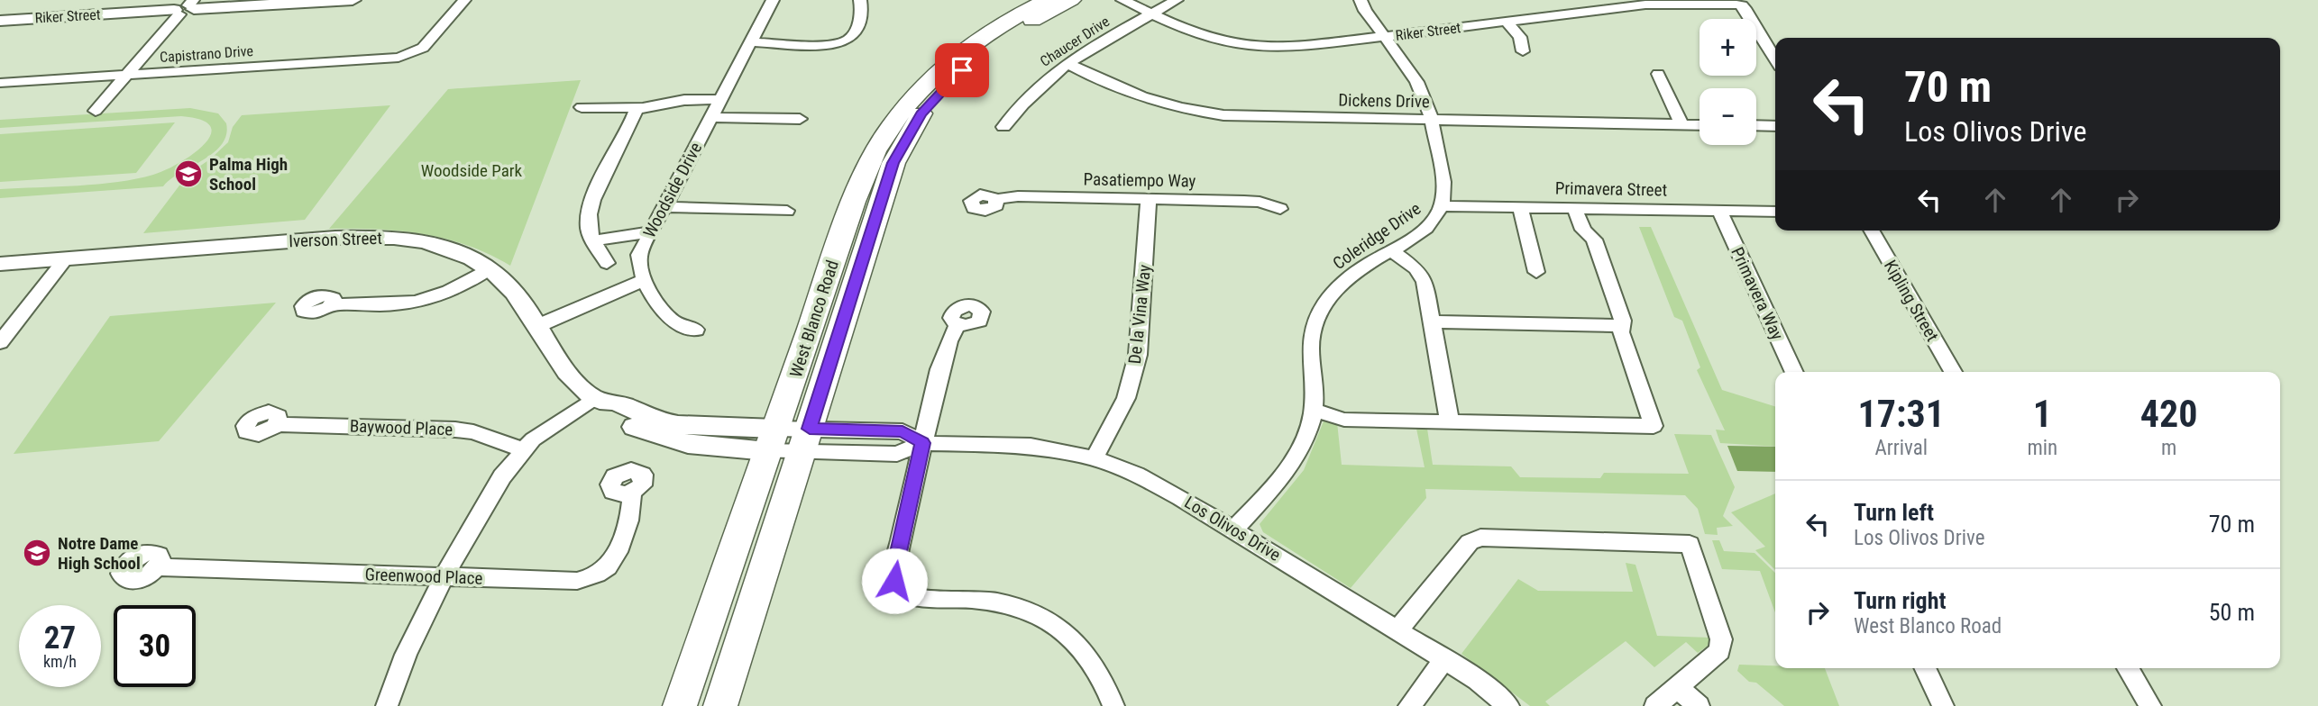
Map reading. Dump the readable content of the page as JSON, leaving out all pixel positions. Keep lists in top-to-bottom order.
{
  "streets": {
    "main road": ["West Blanco Road"],
    "street": [
      "Riker Street",
      "Chaucer Drive",
      "Capistrano Drive",
      "Dickens Drive",
      "Pasatiempo Way",
      "Primavera Street",
      "Woodside Drive",
      "Coleridge Drive",
      "Iverson Street",
      "Primavera Way",
      "Kipling Street",
      "De la Vina Way",
      "Baywood Place",
      "Los Olivos Drive",
      "Greenwood Place"
    ]
  },
  "crossings": [
    ["Riker Street", "Chaucer Drive"],
    ["Riker Street", "Coleridge Drive"],
    ["Chaucer Drive", "Dickens Drive"],
    ["Dickens Drive", "Coleridge Drive"],
    ["Pasatiempo Way", "De la Vina Way"],
    ["Primavera Street", "Coleridge Drive"],
    ["Primavera Street", "Primavera Way"],
    ["Coleridge Drive", "Los Olivos Drive"],
    ["Iverson Street", "West Blanco Road"],
    ["Iverson Street", "Los Olivos Drive"],
    ["De la Vina Way", "Los Olivos Drive"],
    ["West Blanco Road", "Los Olivos Drive"]
  ],
  "parks": ["Woodside Park"],
  "places": {
    "school or university": ["Palma High School", "Notre Dame High School"]
  },
  "page": {
    "map_buttons": ["+", "−"],
    "turn": ["70 m", "Los Olivos Drive"],
    "eta": [
      "17:31",
      "Arrival",
      "1",
      "min",
      "420",
      "m"
    ],
    "list": [
      {
        "name": "Turn left",
        "note": "Los Olivos Drive",
        "value": "70 m"
      },
      {
        "name": "Turn right",
        "note": "West Blanco Road",
        "value": "50 m"
      }
    ],
    "speed": "27 km/h",
    "limit": "30"
  }
}
